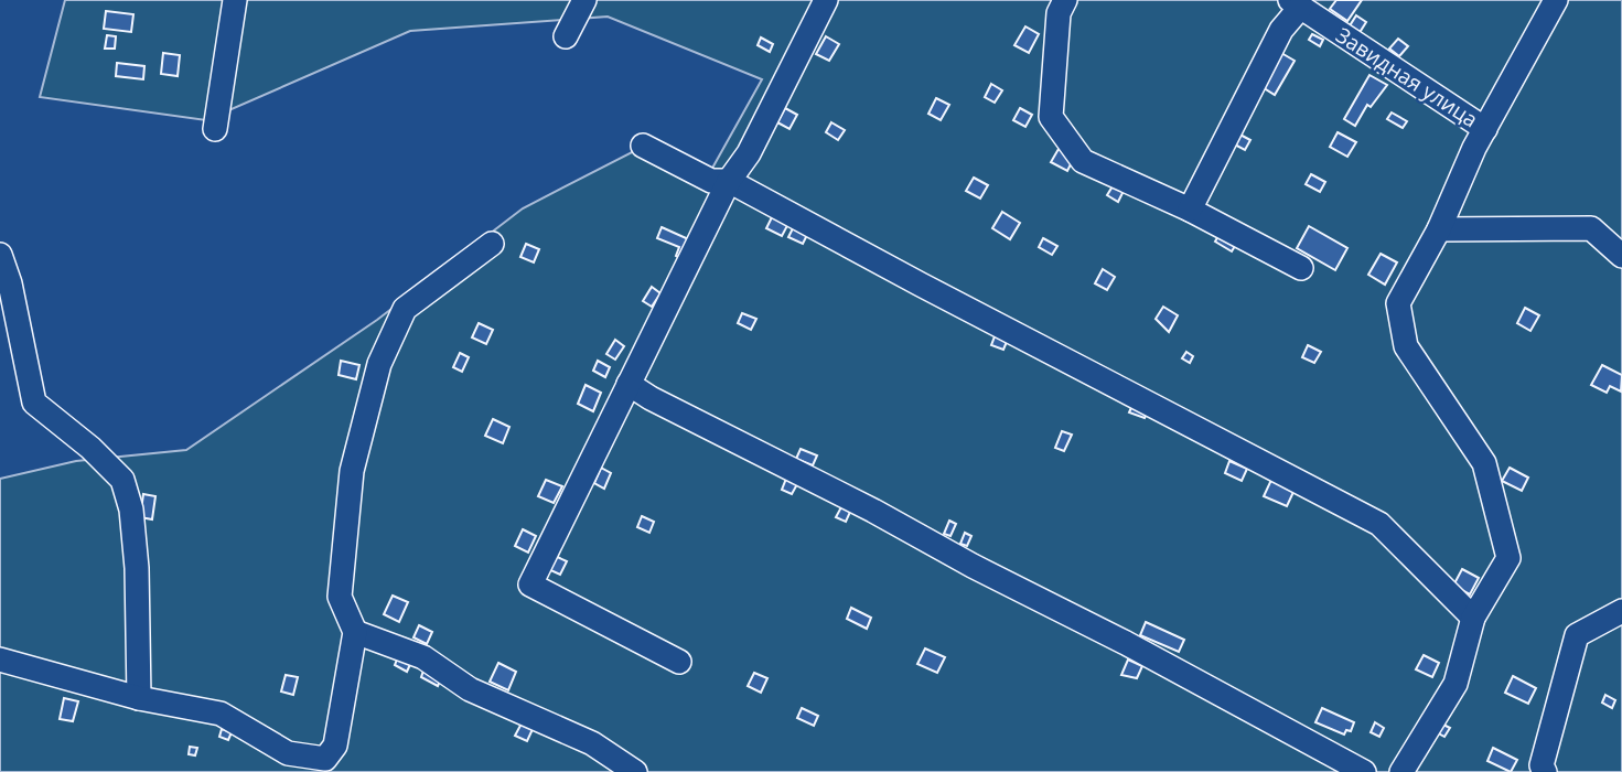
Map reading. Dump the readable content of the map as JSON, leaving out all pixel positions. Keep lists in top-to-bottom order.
{
  "streets": {
    "lane": ["Завидная улица"]
  }
}
